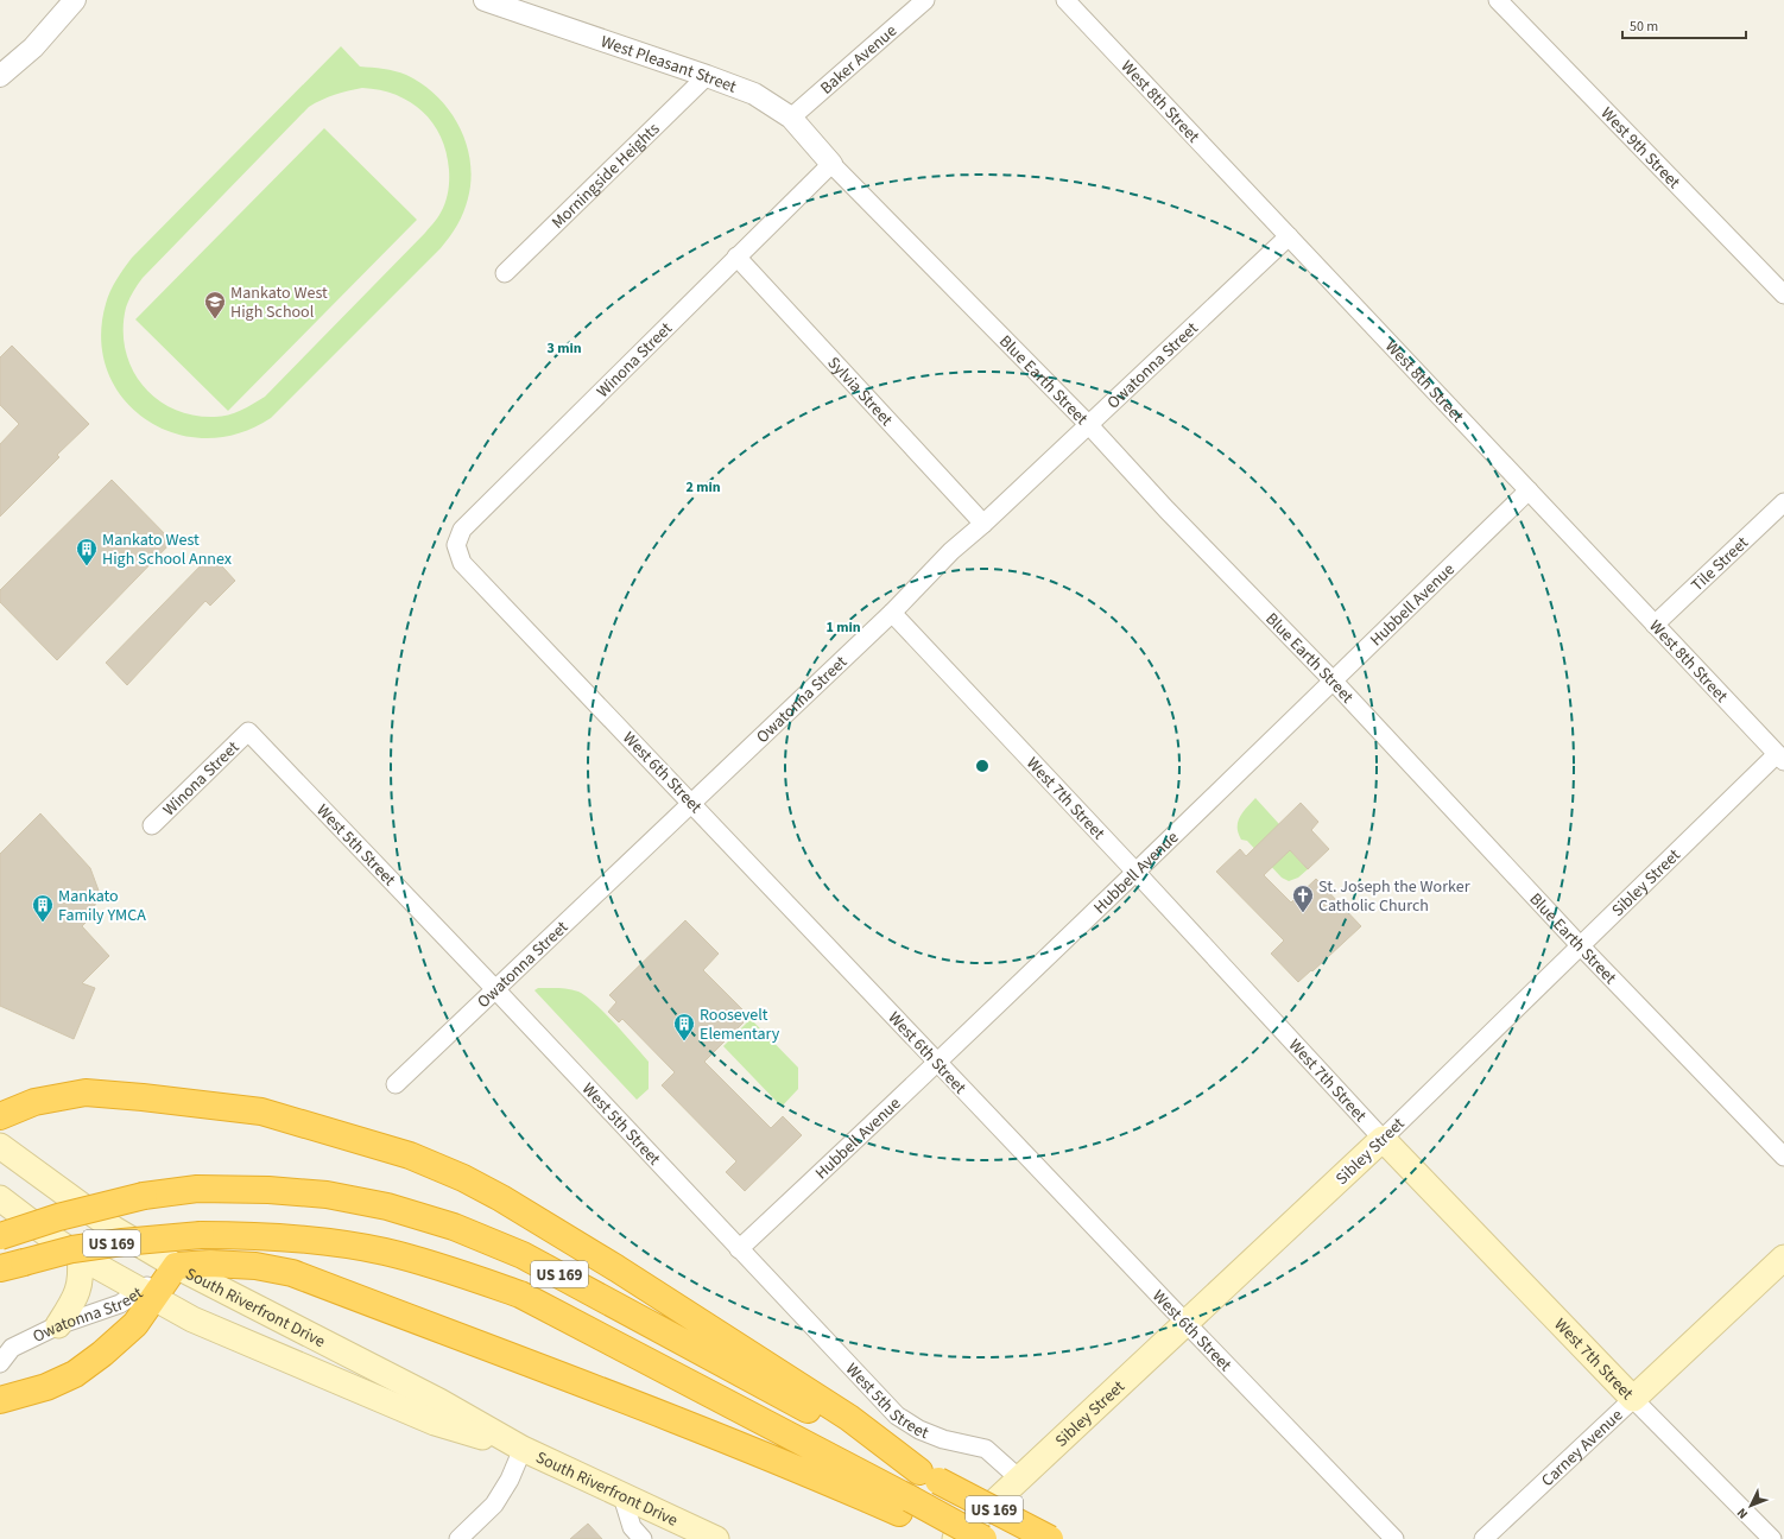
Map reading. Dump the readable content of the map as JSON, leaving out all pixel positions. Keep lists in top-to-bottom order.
{
  "streets": {
    "highway": ["US 169"],
    "main road": [
      "West 7th Street",
      "Sibley Street",
      "South Riverfront Drive",
      "Carney Avenue"
    ],
    "street": [
      "Baker Avenue",
      "West Pleasant Street",
      "West 8th Street",
      "West 9th Street",
      "Morningside Heights",
      "Winona Street",
      "Owatonna Street",
      "Blue Earth Street",
      "Sylvia Street",
      "Tile Street",
      "Hubbell Avenue",
      "West 6th Street",
      "West 5th Street"
    ]
  },
  "crossings": [
    ["Baker Avenue", "West Pleasant Street"],
    ["West Pleasant Street", "Morningside Heights"],
    ["West Pleasant Street", "Winona Street"],
    ["West Pleasant Street", "Blue Earth Street"],
    ["West 8th Street", "Owatonna Street"],
    ["West 8th Street", "Tile Street"],
    ["West 8th Street", "Hubbell Avenue"],
    ["West 8th Street", "Sibley Street"],
    ["Winona Street", "Blue Earth Street"],
    ["Winona Street", "Sylvia Street"],
    ["Winona Street", "West 6th Street"],
    ["Winona Street", "West 5th Street"],
    ["Owatonna Street", "Blue Earth Street"],
    ["Owatonna Street", "Sylvia Street"],
    ["Owatonna Street", "West 6th Street"],
    ["Owatonna Street", "West 7th Street"],
    ["Owatonna Street", "West 5th Street"],
    ["Owatonna Street", "South Riverfront Drive"],
    ["Blue Earth Street", "Hubbell Avenue"],
    ["Blue Earth Street", "Sibley Street"],
    ["Hubbell Avenue", "West 6th Street"],
    ["Hubbell Avenue", "West 7th Street"],
    ["Hubbell Avenue", "West 5th Street"],
    ["West 6th Street", "Sibley Street"],
    ["West 7th Street", "Sibley Street"],
    ["West 7th Street", "Carney Avenue"],
    ["West 5th Street", "Sibley Street"],
    ["Sibley Street", "US 169"]
  ],
  "places": {
    "school or university": ["Mankato West High School"],
    "building": ["Mankato West High School Annex", "Mankato Family YMCA", "Roosevelt Elementary"],
    "church": ["St. Joseph the Worker Catholic Church"]
  },
  "scale_bar": "50 m",
  "north": "bottom left",
  "rings": ["3 min", "2 min", "1 min"]
}
